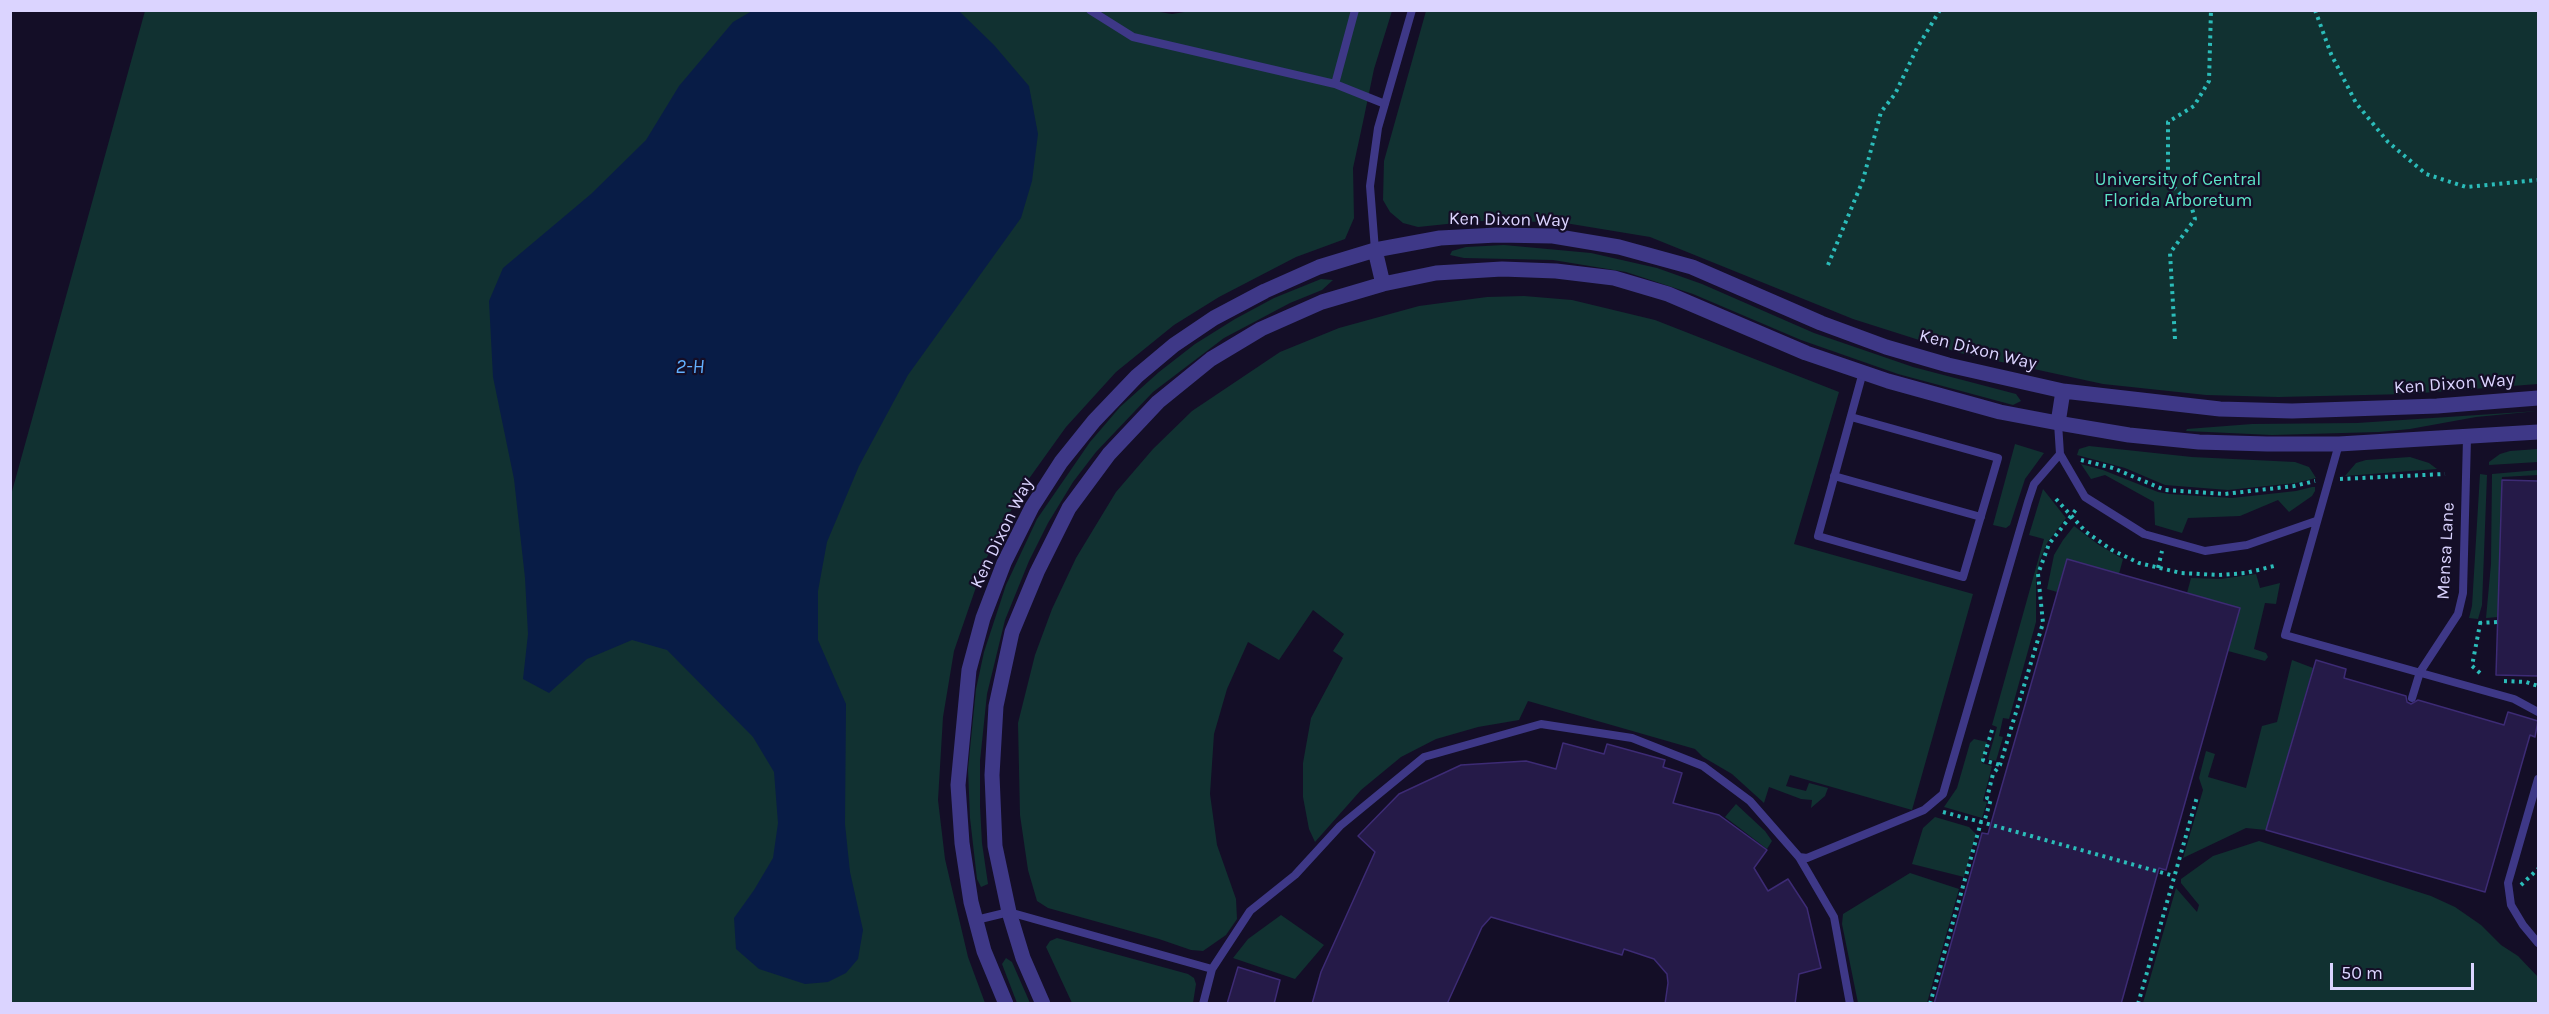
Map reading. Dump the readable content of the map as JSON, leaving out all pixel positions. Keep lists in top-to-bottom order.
{
  "streets": {
    "street": ["Ken Dixon Way"],
    "lane": ["Mensa Lane"]
  },
  "water": ["2-H"],
  "parks": ["University of Central Florida Arboretum"],
  "scale_bar": "50 m"
}
